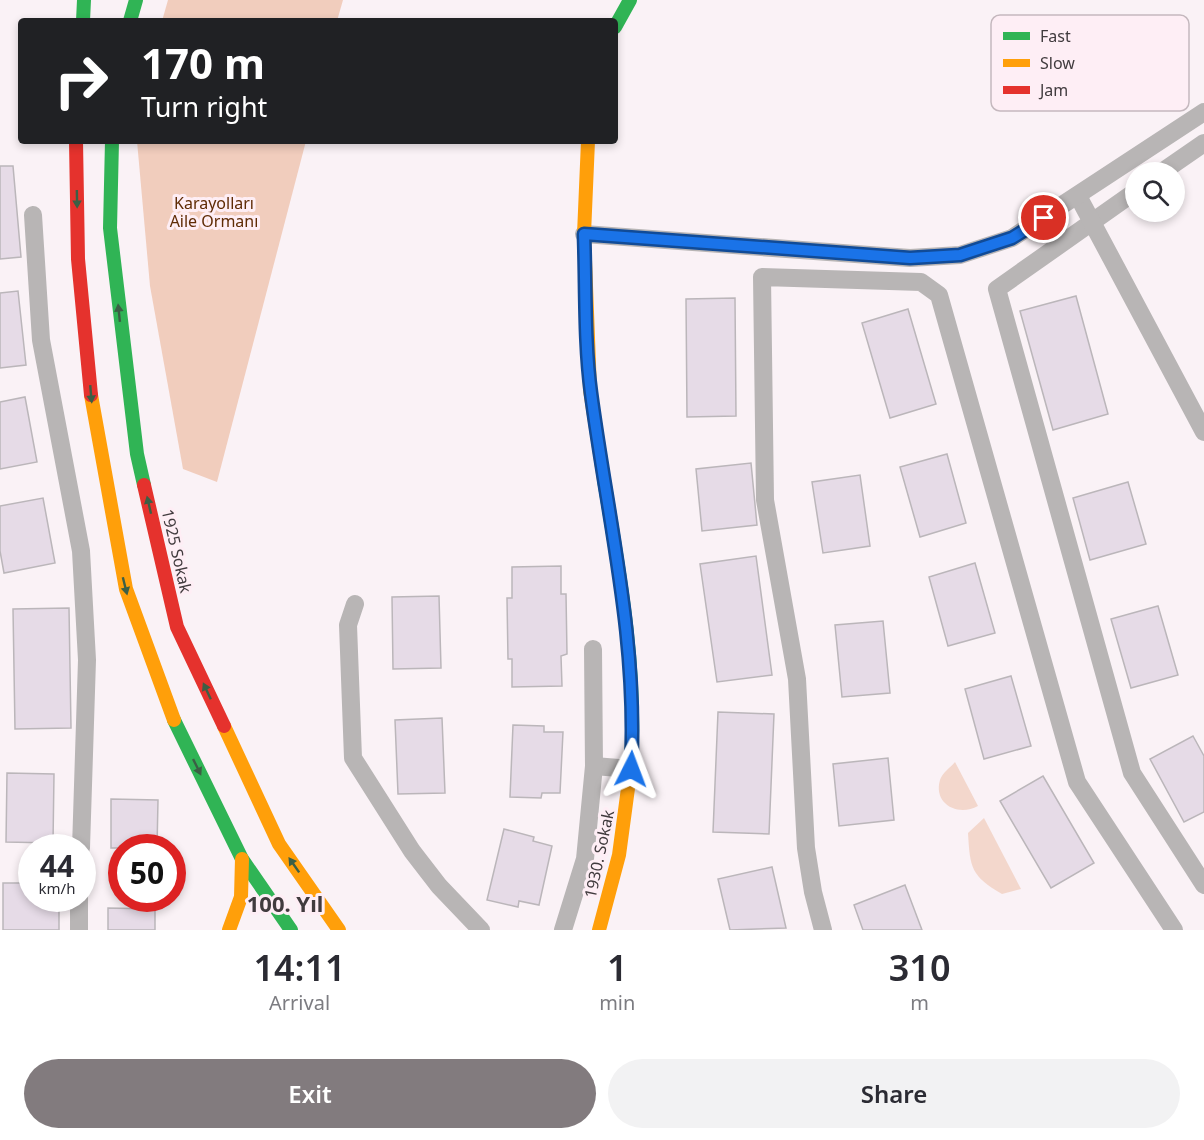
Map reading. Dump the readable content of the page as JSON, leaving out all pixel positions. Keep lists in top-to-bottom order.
{
  "streets": {
    "main road": ["1925 Sokak", "1930. Sokak"]
  },
  "districts": ["100. Yıl"],
  "parks": ["Karayolları Aile Ormanı"],
  "legend": ["Fast", "Slow", "Jam"],
  "page": {
    "turn": ["170 m", "Turn right"],
    "speed": "44 km/h",
    "limit": "50",
    "eta": [
      "14:11",
      "Arrival",
      "1",
      "min",
      "310",
      "m"
    ],
    "buttons": ["Exit", "Share"]
  }
}
